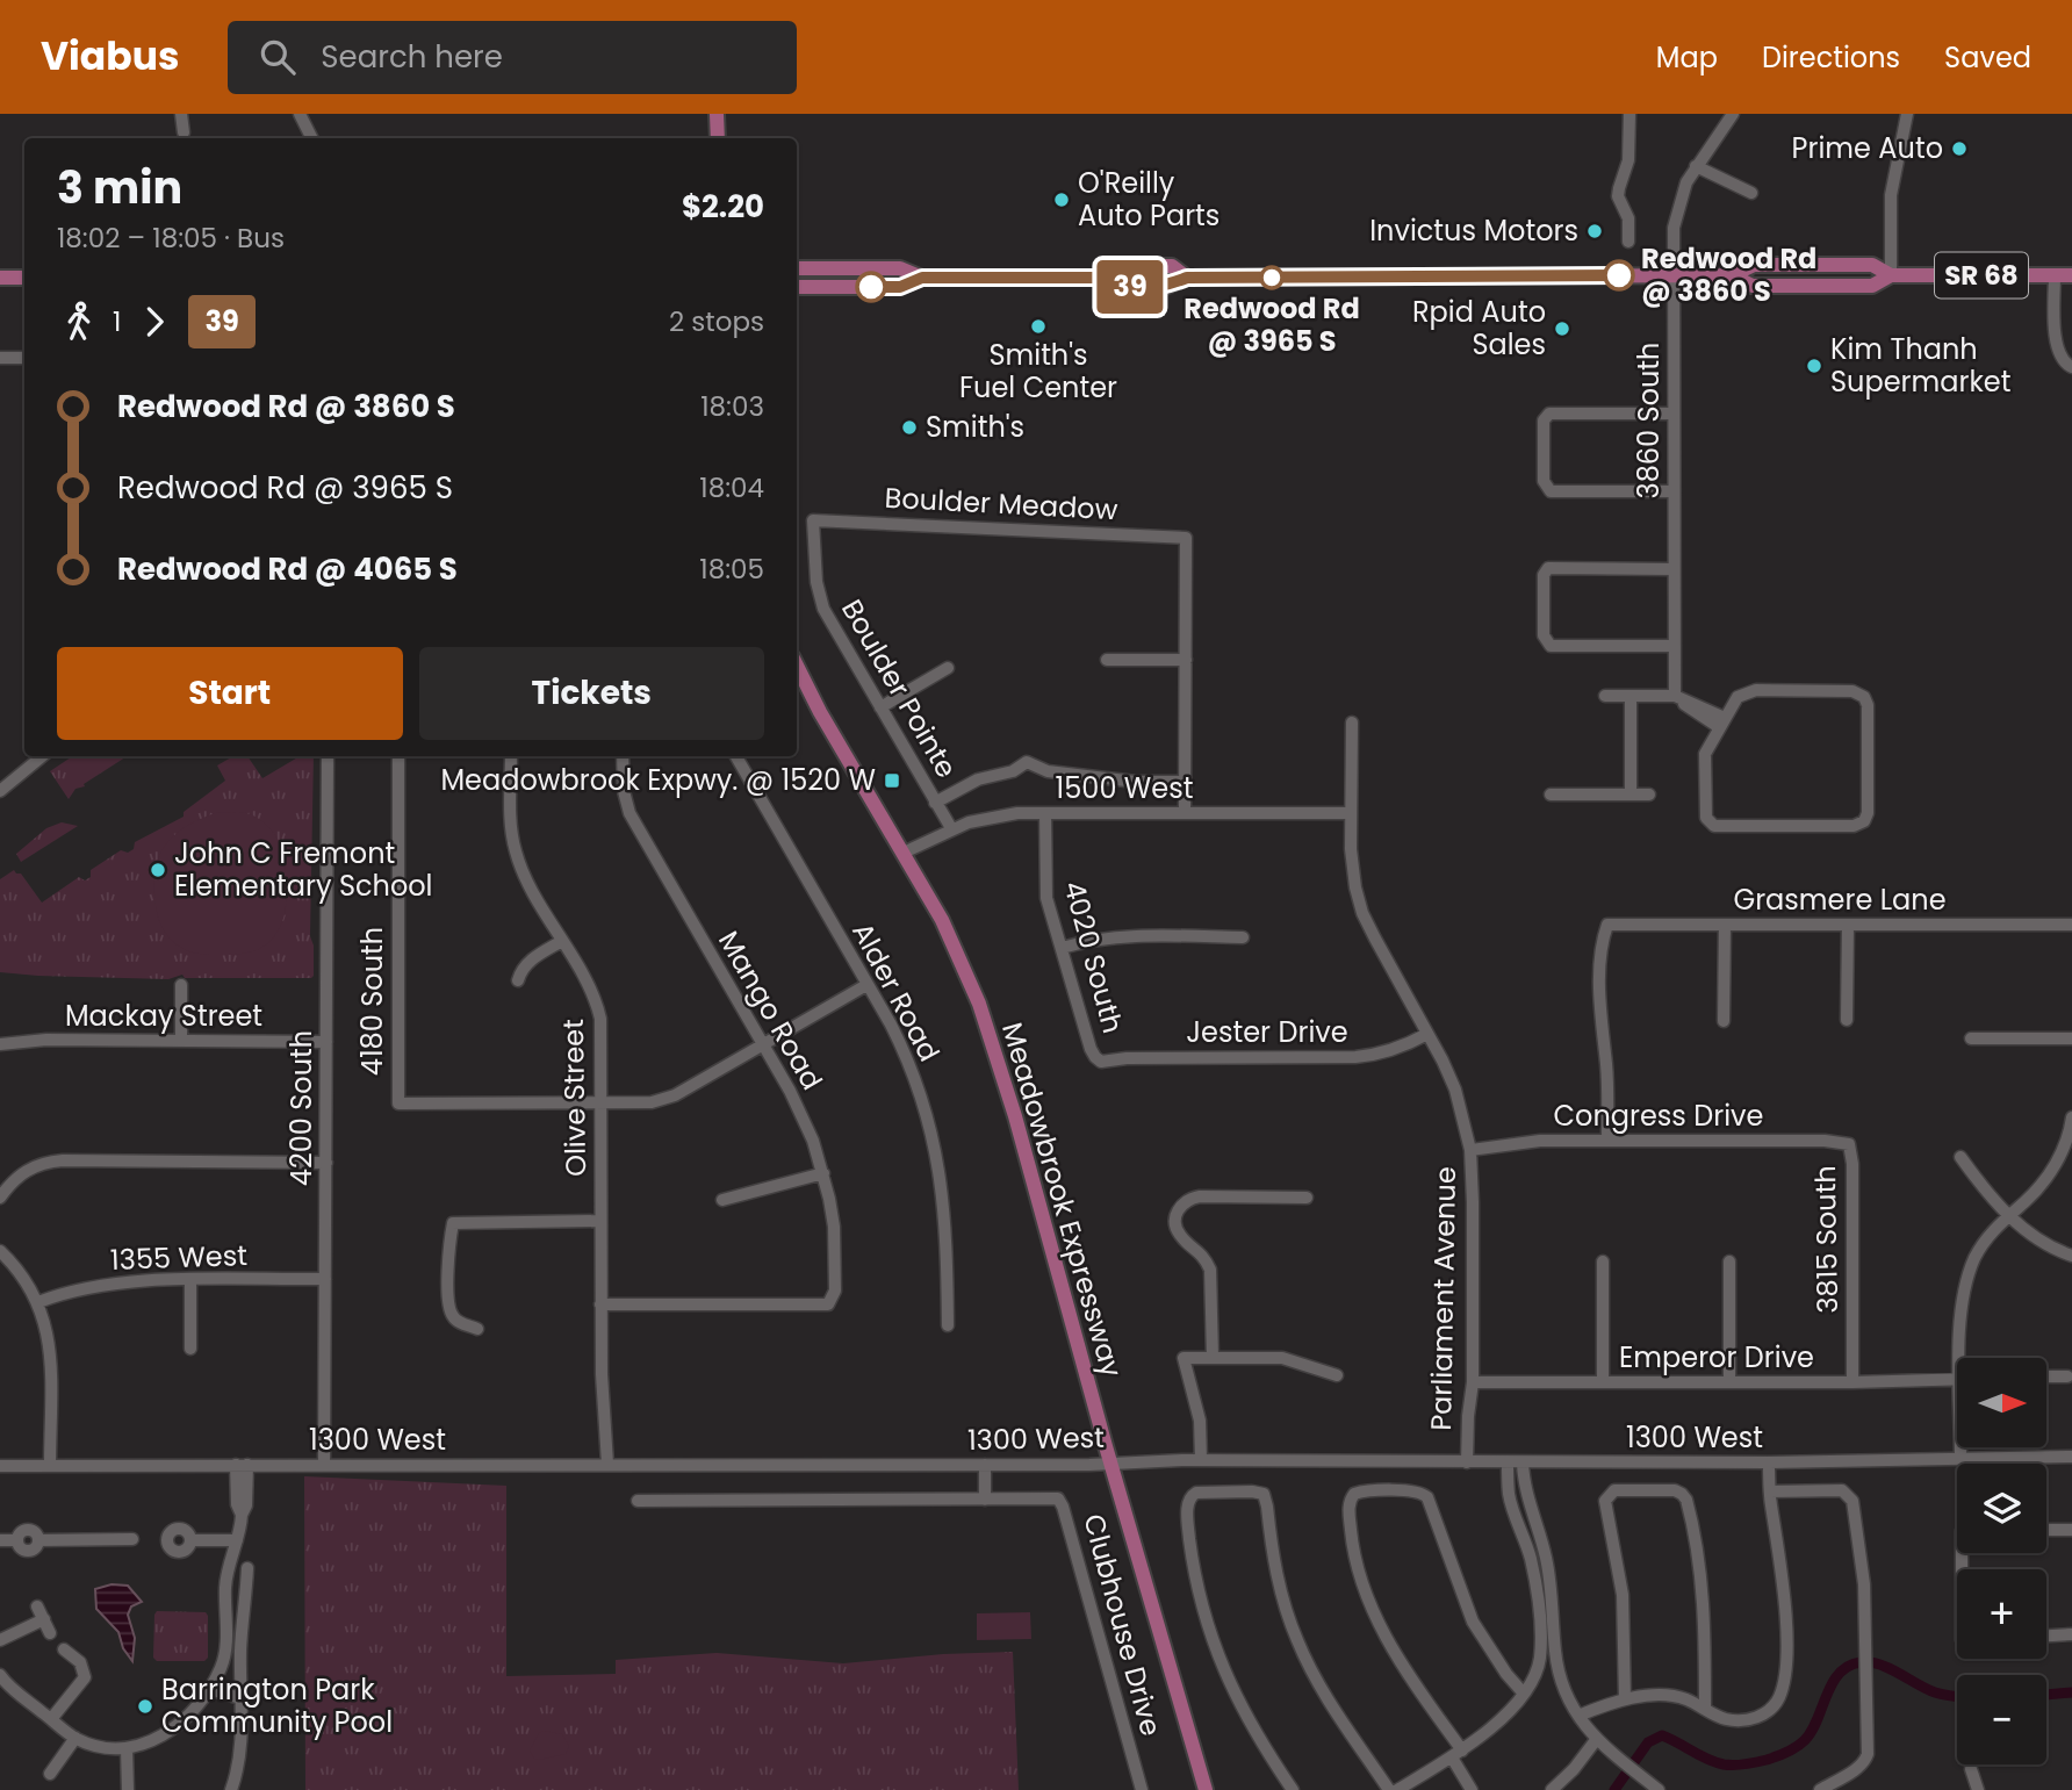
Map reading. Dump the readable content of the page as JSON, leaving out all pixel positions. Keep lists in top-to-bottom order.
{
  "streets": {
    "main road": ["SR 68", "Meadowbrook Expressway"],
    "street": [
      "3860 South",
      "Boulder Meadow",
      "Boulder Pointe",
      "1500 West",
      "Grasmere Lane",
      "4020 South",
      "Alder Road",
      "4180 South",
      "Mango Road",
      "Mackay Street",
      "Jester Drive",
      "Olive Street",
      "4200 South",
      "Congress Drive",
      "3815 South",
      "1355 West",
      "Parliament Avenue",
      "Emperor Drive",
      "1300 West",
      "Clubhouse Drive"
    ]
  },
  "crossings": [
    ["SR 68", "3860 South"],
    ["Boulder Meadow", "Boulder Pointe"],
    ["Boulder Pointe", "1500 West"],
    ["1500 West", "4020 South"],
    ["1500 West", "Meadowbrook Expressway"],
    ["1500 West", "Parliament Avenue"],
    ["Grasmere Lane", "Congress Drive"],
    ["4020 South", "Jester Drive"],
    ["4180 South", "Olive Street"],
    ["Mango Road", "Olive Street"],
    ["Mackay Street", "4200 South"],
    ["Jester Drive", "Parliament Avenue"],
    ["Olive Street", "1300 West"],
    ["4200 South", "1355 West"],
    ["4200 South", "1300 West"],
    ["Congress Drive", "3815 South"],
    ["Congress Drive", "Parliament Avenue"],
    ["Meadowbrook Expressway", "1300 West"],
    ["3815 South", "Emperor Drive"],
    ["Parliament Avenue", "Emperor Drive"],
    ["Parliament Avenue", "1300 West"]
  ],
  "places": {
    "other": [
      "Prime Auto",
      "O'Reilly Auto Parts",
      "Invictus Motors",
      "Redwood Rd @ 3860 S",
      "Redwood Rd @ 3965 S",
      "Smith's Fuel Center",
      "Rpid Auto Sales",
      "Kim Thanh Supermarket",
      "Smith's",
      "John C Fremont Elementary School",
      "Barrington Park Community Pool"
    ],
    "transit": ["Meadowbrook Expwy. @ 1520 W"]
  },
  "lines": ["bus line 39"],
  "north": "right",
  "page": {
    "header": "Viabus",
    "search": "Search here",
    "nav": ["Map", "Directions", "Saved"],
    "on_map": "39",
    "heading": ["3 min", "18:02 – 18:05 · Bus", "$2.20"],
    "legs": ["1", "39", "2 stops"],
    "list": [
      {
        "name": "Redwood Rd @ 3860 S",
        "value": "18:03"
      },
      {
        "name": "Redwood Rd @ 3965 S",
        "value": "18:04"
      },
      {
        "name": "Redwood Rd @ 4065 S",
        "value": "18:05"
      }
    ],
    "buttons": ["Start", "Tickets"],
    "map_buttons": ["+", "−"]
  }
}
